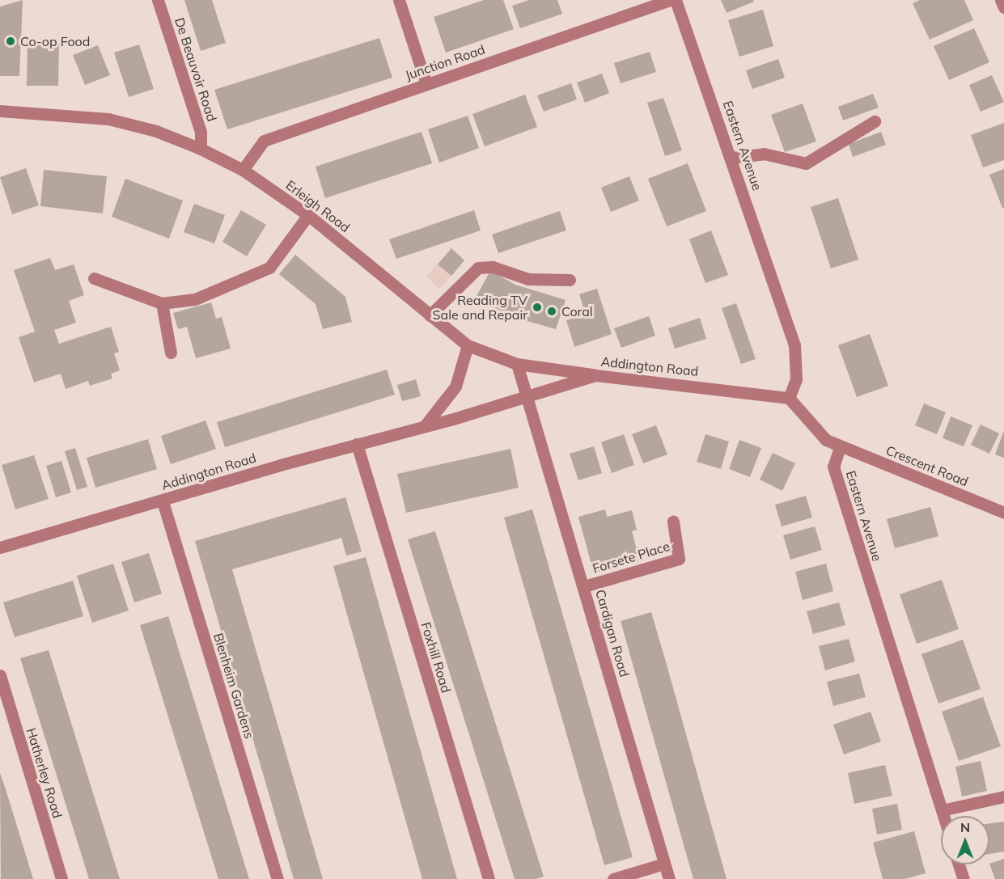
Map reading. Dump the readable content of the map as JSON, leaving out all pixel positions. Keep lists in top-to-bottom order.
{
  "streets": {
    "street": [
      "Junction Road",
      "De Beauvoir Road",
      "Eastern Avenue",
      "Erleigh Road",
      "Addington Road",
      "Crescent Road",
      "Forsete Place",
      "Cardigan Road",
      "Foxhill Road",
      "Blenheim Gardens",
      "Hatherley Road"
    ]
  },
  "crossings": [
    ["Junction Road", "Erleigh Road"],
    ["De Beauvoir Road", "Erleigh Road"],
    ["Eastern Avenue", "Addington Road"],
    ["Eastern Avenue", "Crescent Road"],
    ["Erleigh Road", "Addington Road"],
    ["Erleigh Road", "Cardigan Road"],
    ["Addington Road", "Cardigan Road"],
    ["Addington Road", "Foxhill Road"],
    ["Addington Road", "Blenheim Gardens"],
    ["Forsete Place", "Cardigan Road"]
  ],
  "places": ["Co-op Food", "Reading TV Sale and Repair", "Coral"],
  "north": "top"
}
